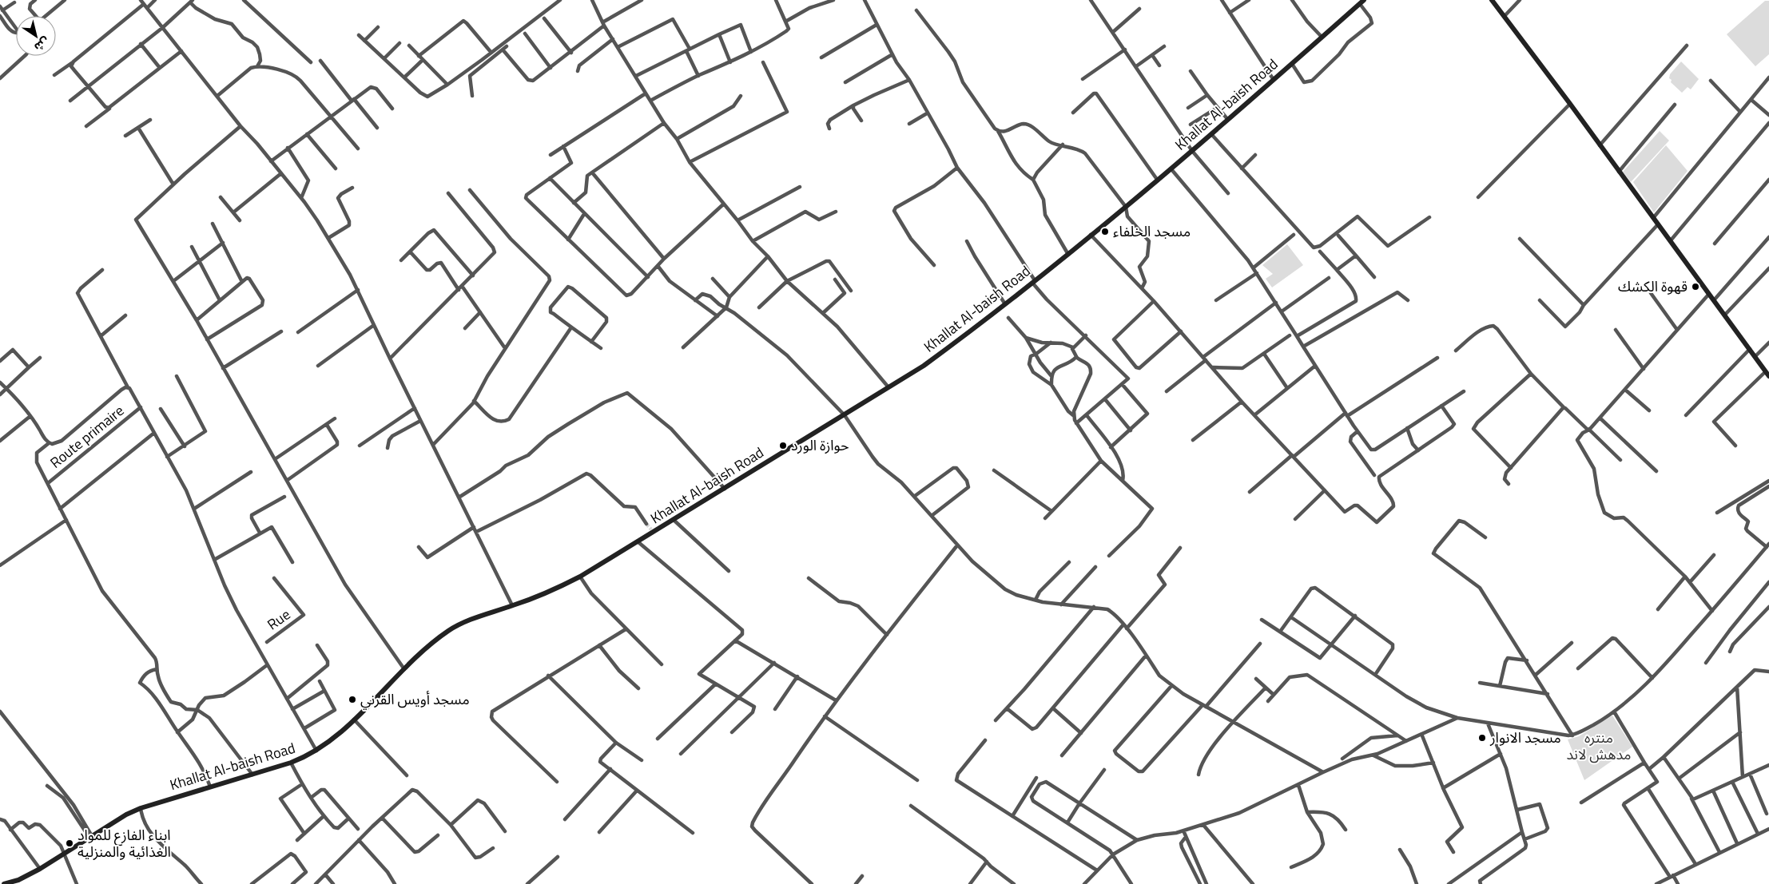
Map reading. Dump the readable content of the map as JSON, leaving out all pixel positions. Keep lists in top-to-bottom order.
{
  "streets": {
    "street": ["Khallat Al-baish Road", "Route primaire", "Rue"]
  },
  "parks": ["منتره مدهش لاند"],
  "places": [
    "مسجد الخلفاء",
    "قهوة الكشك",
    "حوازة الورد",
    "مسجد أويس القرني",
    "مسجد الانوار",
    "ابناء الفازع للمواد الغذائية والمنزلية"
  ],
  "north": "bottom right"
}
